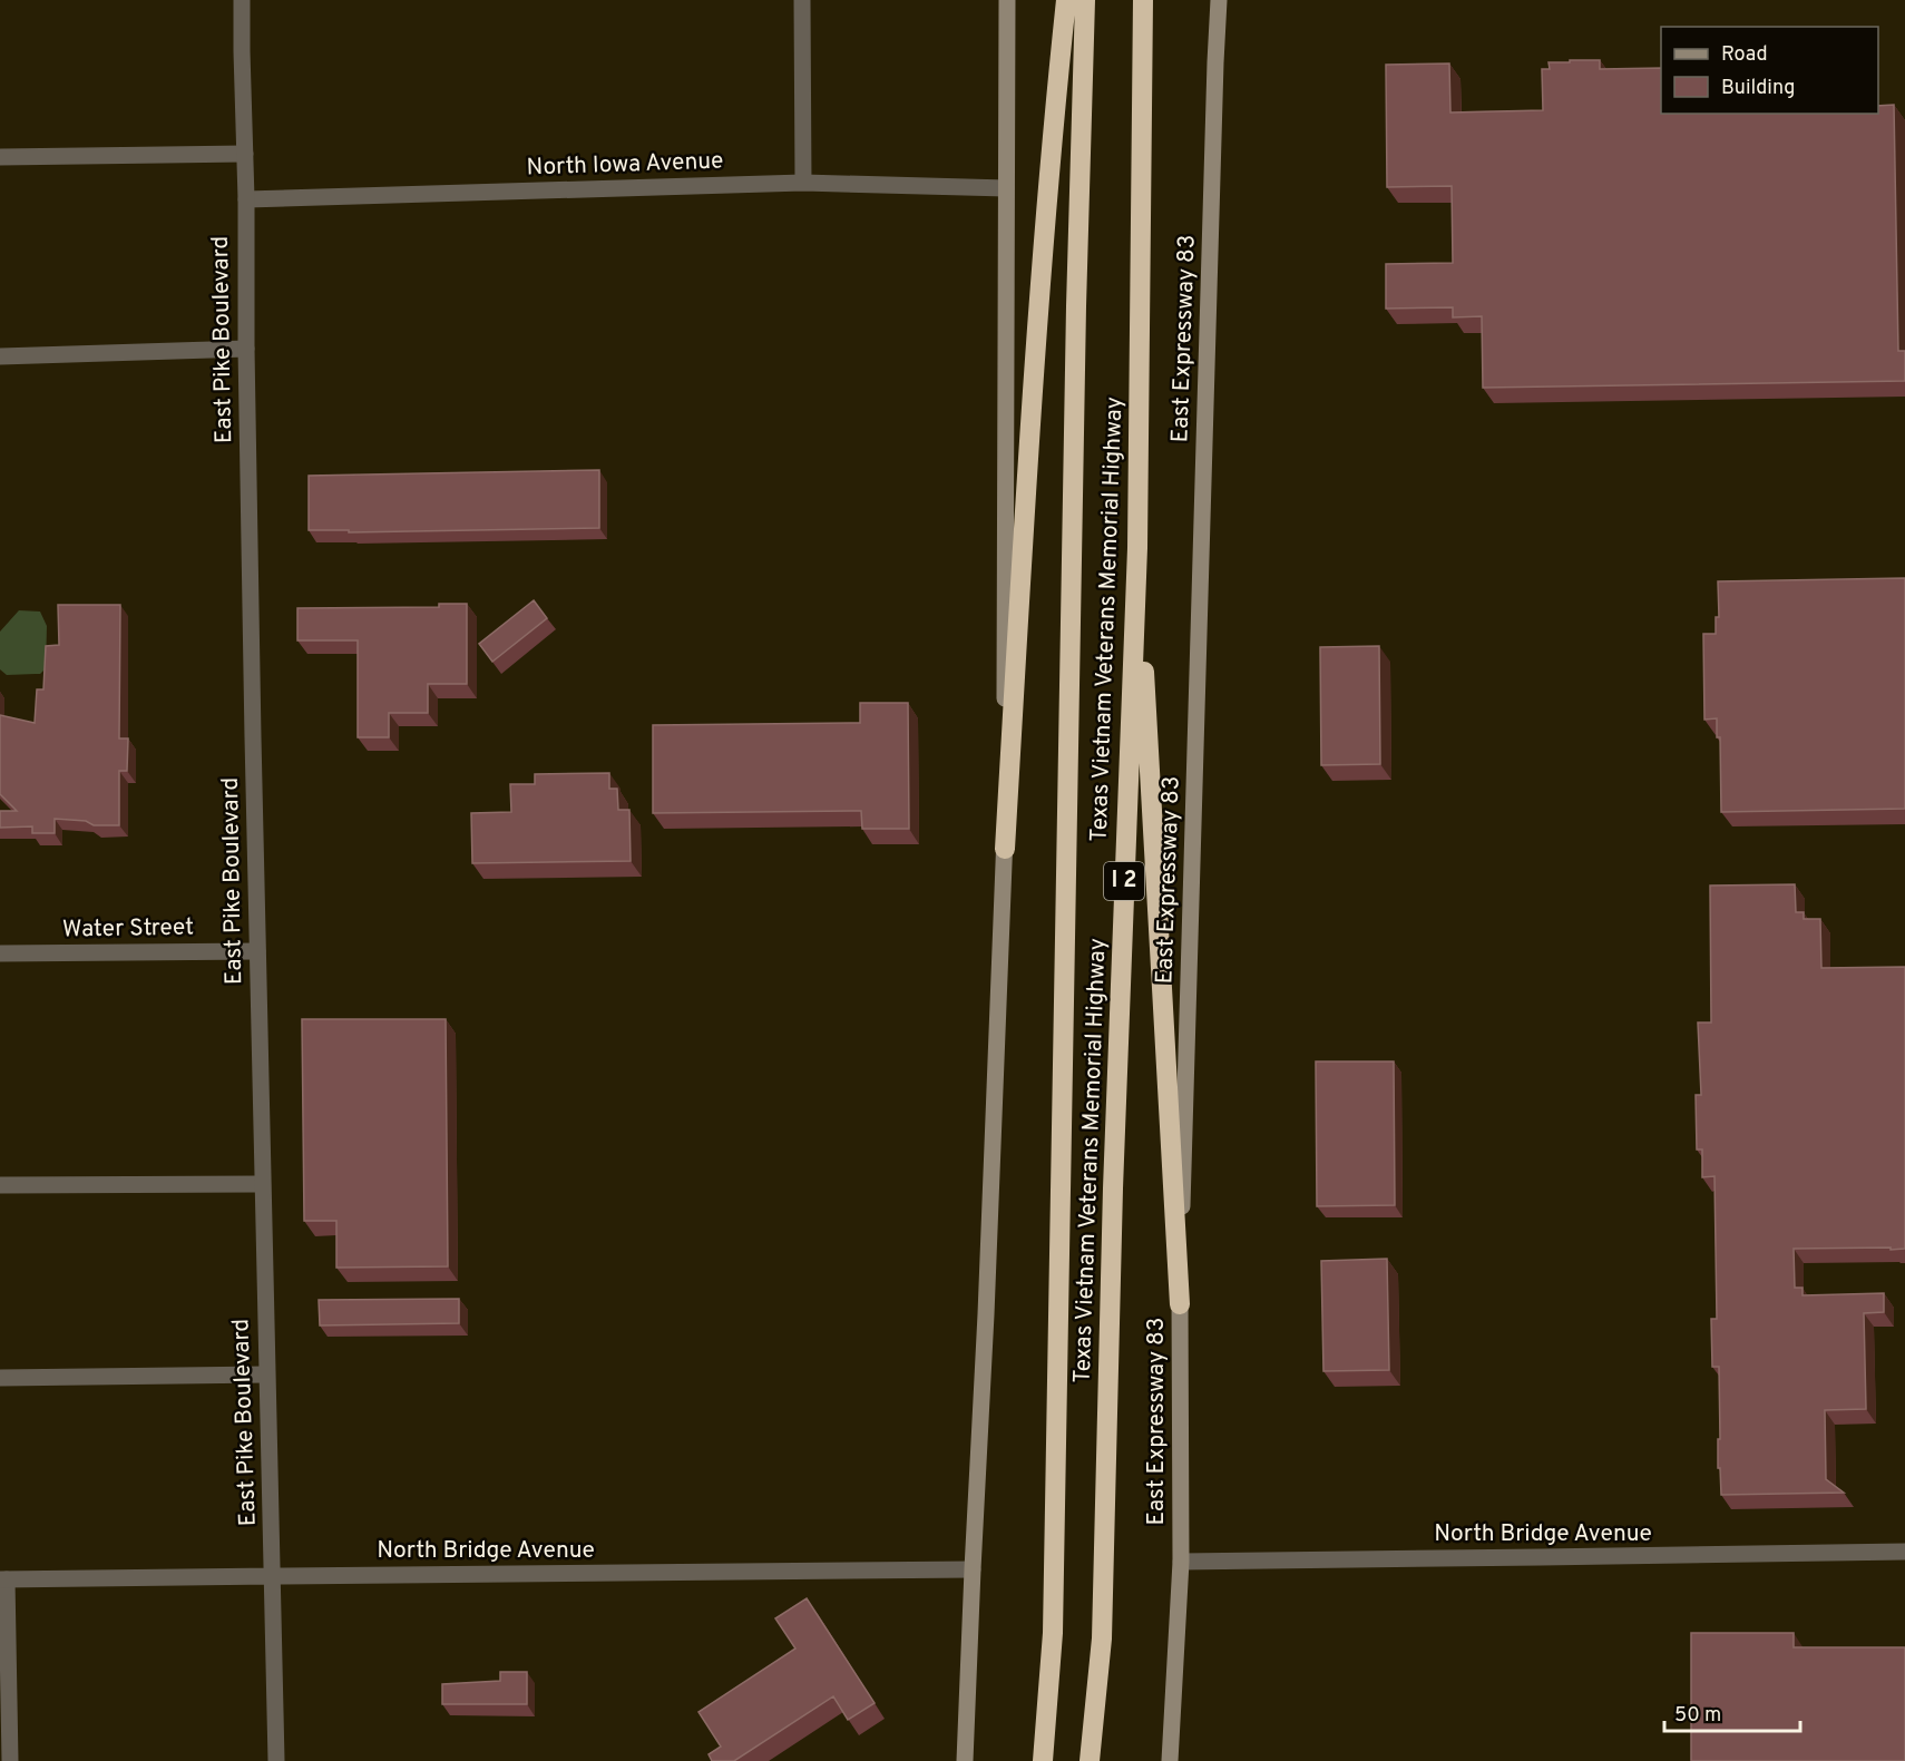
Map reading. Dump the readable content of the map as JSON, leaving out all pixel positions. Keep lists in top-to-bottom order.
{
  "streets": {
    "highway": ["Texas Vietnam Veterans Memorial Highway", "I 2"],
    "main road": ["East Expressway 83"],
    "street": [
      "North Iowa Avenue",
      "East Pike Boulevard",
      "Water Street",
      "North Bridge Avenue"
    ]
  },
  "crossings": [
    ["North Iowa Avenue", "East Pike Boulevard"],
    ["East Expressway 83", "North Bridge Avenue"],
    ["East Pike Boulevard", "Water Street"],
    ["East Pike Boulevard", "North Bridge Avenue"]
  ],
  "legend": ["Road", "Building"],
  "scale_bar": "50 m"
}
